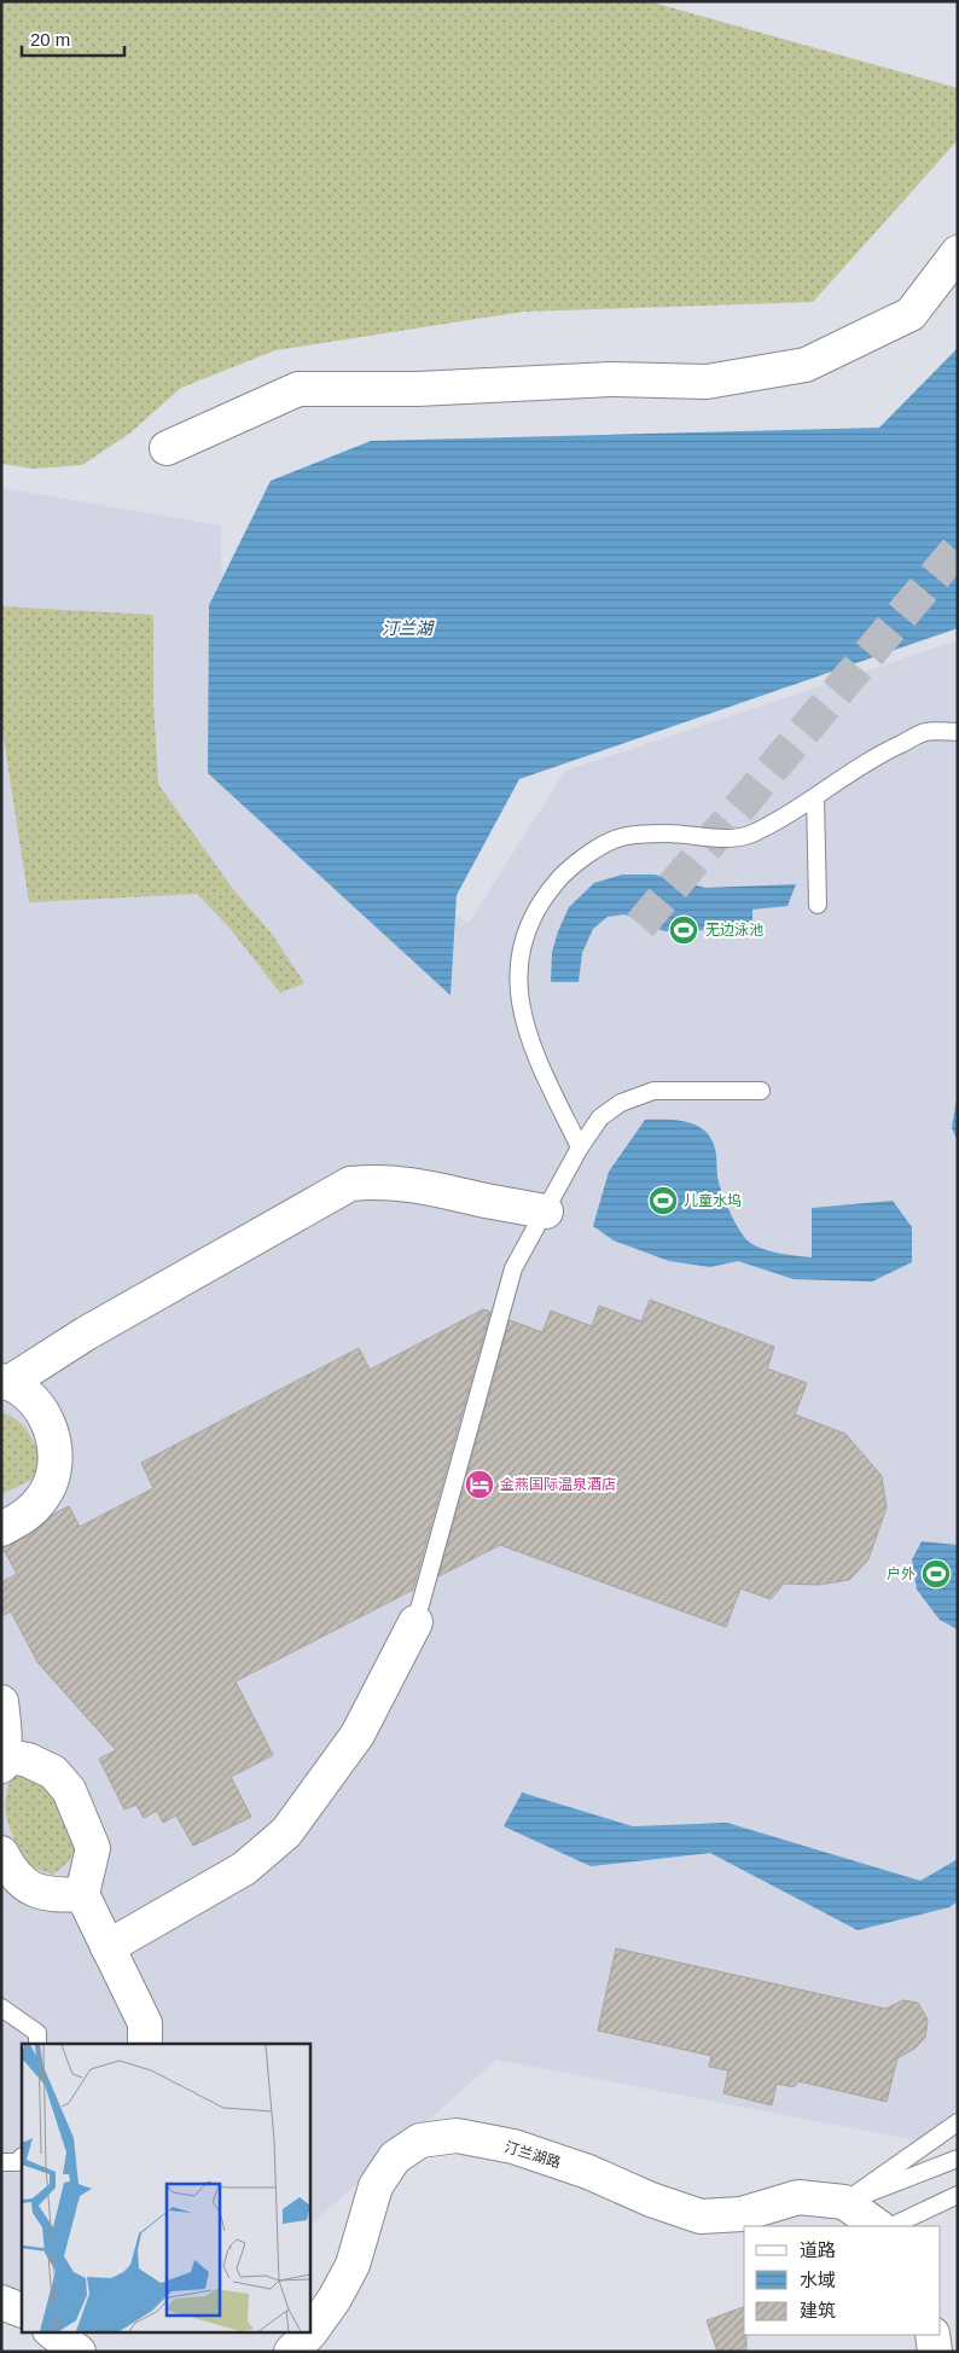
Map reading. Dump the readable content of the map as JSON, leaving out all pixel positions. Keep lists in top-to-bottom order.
{
  "streets": {
    "street": ["汀兰湖路"]
  },
  "water": ["汀兰湖"],
  "places": {
    "sports": ["无边泳池", "儿童水坞", "户外"],
    "hotel": ["金燕国际温泉酒店"]
  },
  "legend": ["道路", "水域", "建筑"],
  "scale_bar": "20 m"
}
